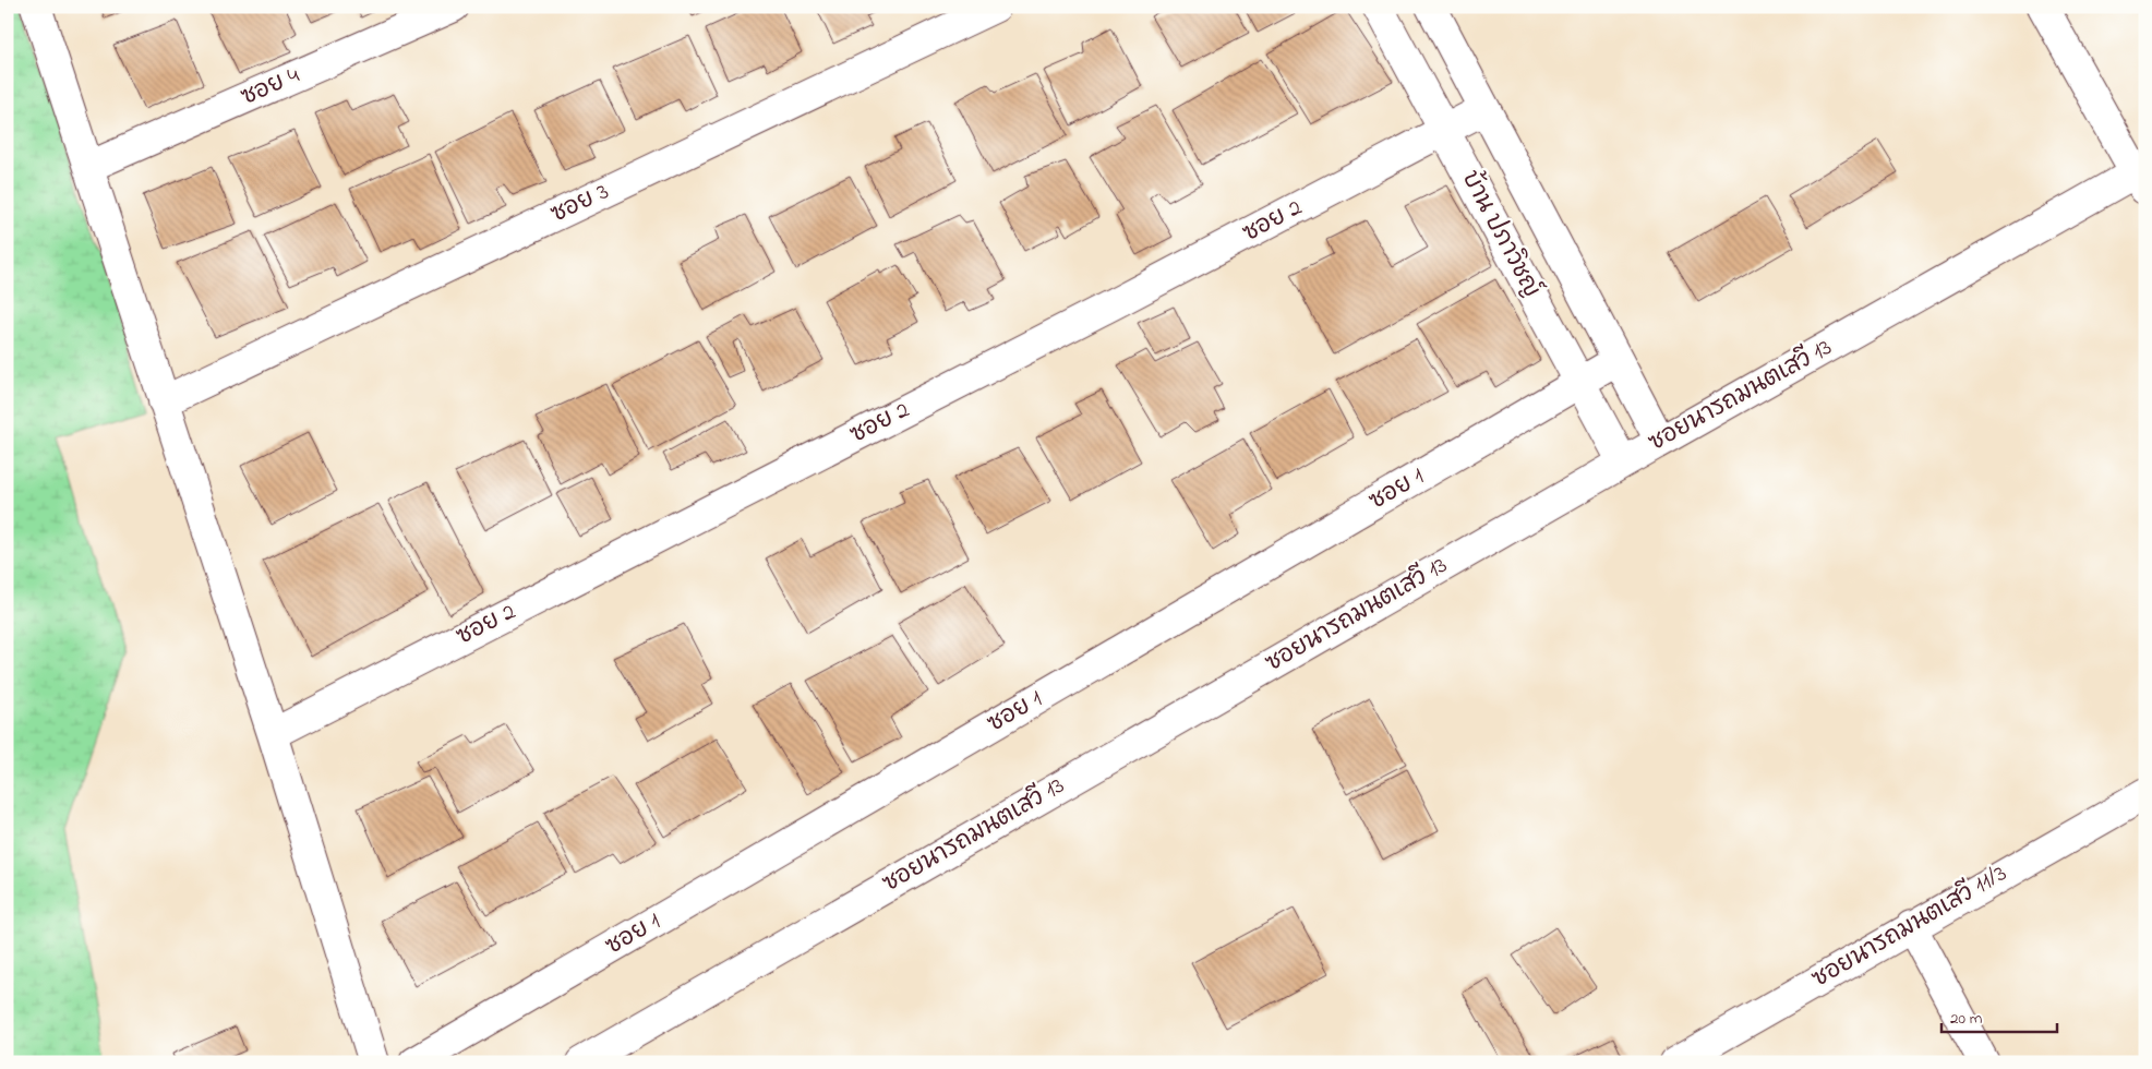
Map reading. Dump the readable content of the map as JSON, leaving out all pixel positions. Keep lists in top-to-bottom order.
{
  "streets": {
    "street": [
      "ซอย 4",
      "ซอย 3",
      "ซอย 2",
      "บ้าน ปภาวิชญ์",
      "ซอยนารถมนตเสวี 13",
      "ซอย 1",
      "ซอยนารถมนตเสวี 11/3"
    ]
  },
  "crossings": [
    ["ซอย 2", "บ้าน ปภาวิชญ์"],
    ["บ้าน ปภาวิชญ์", "ซอยนารถมนตเสวี 13"],
    ["บ้าน ปภาวิชญ์", "ซอย 1"]
  ],
  "scale_bar": "20 m"
}
